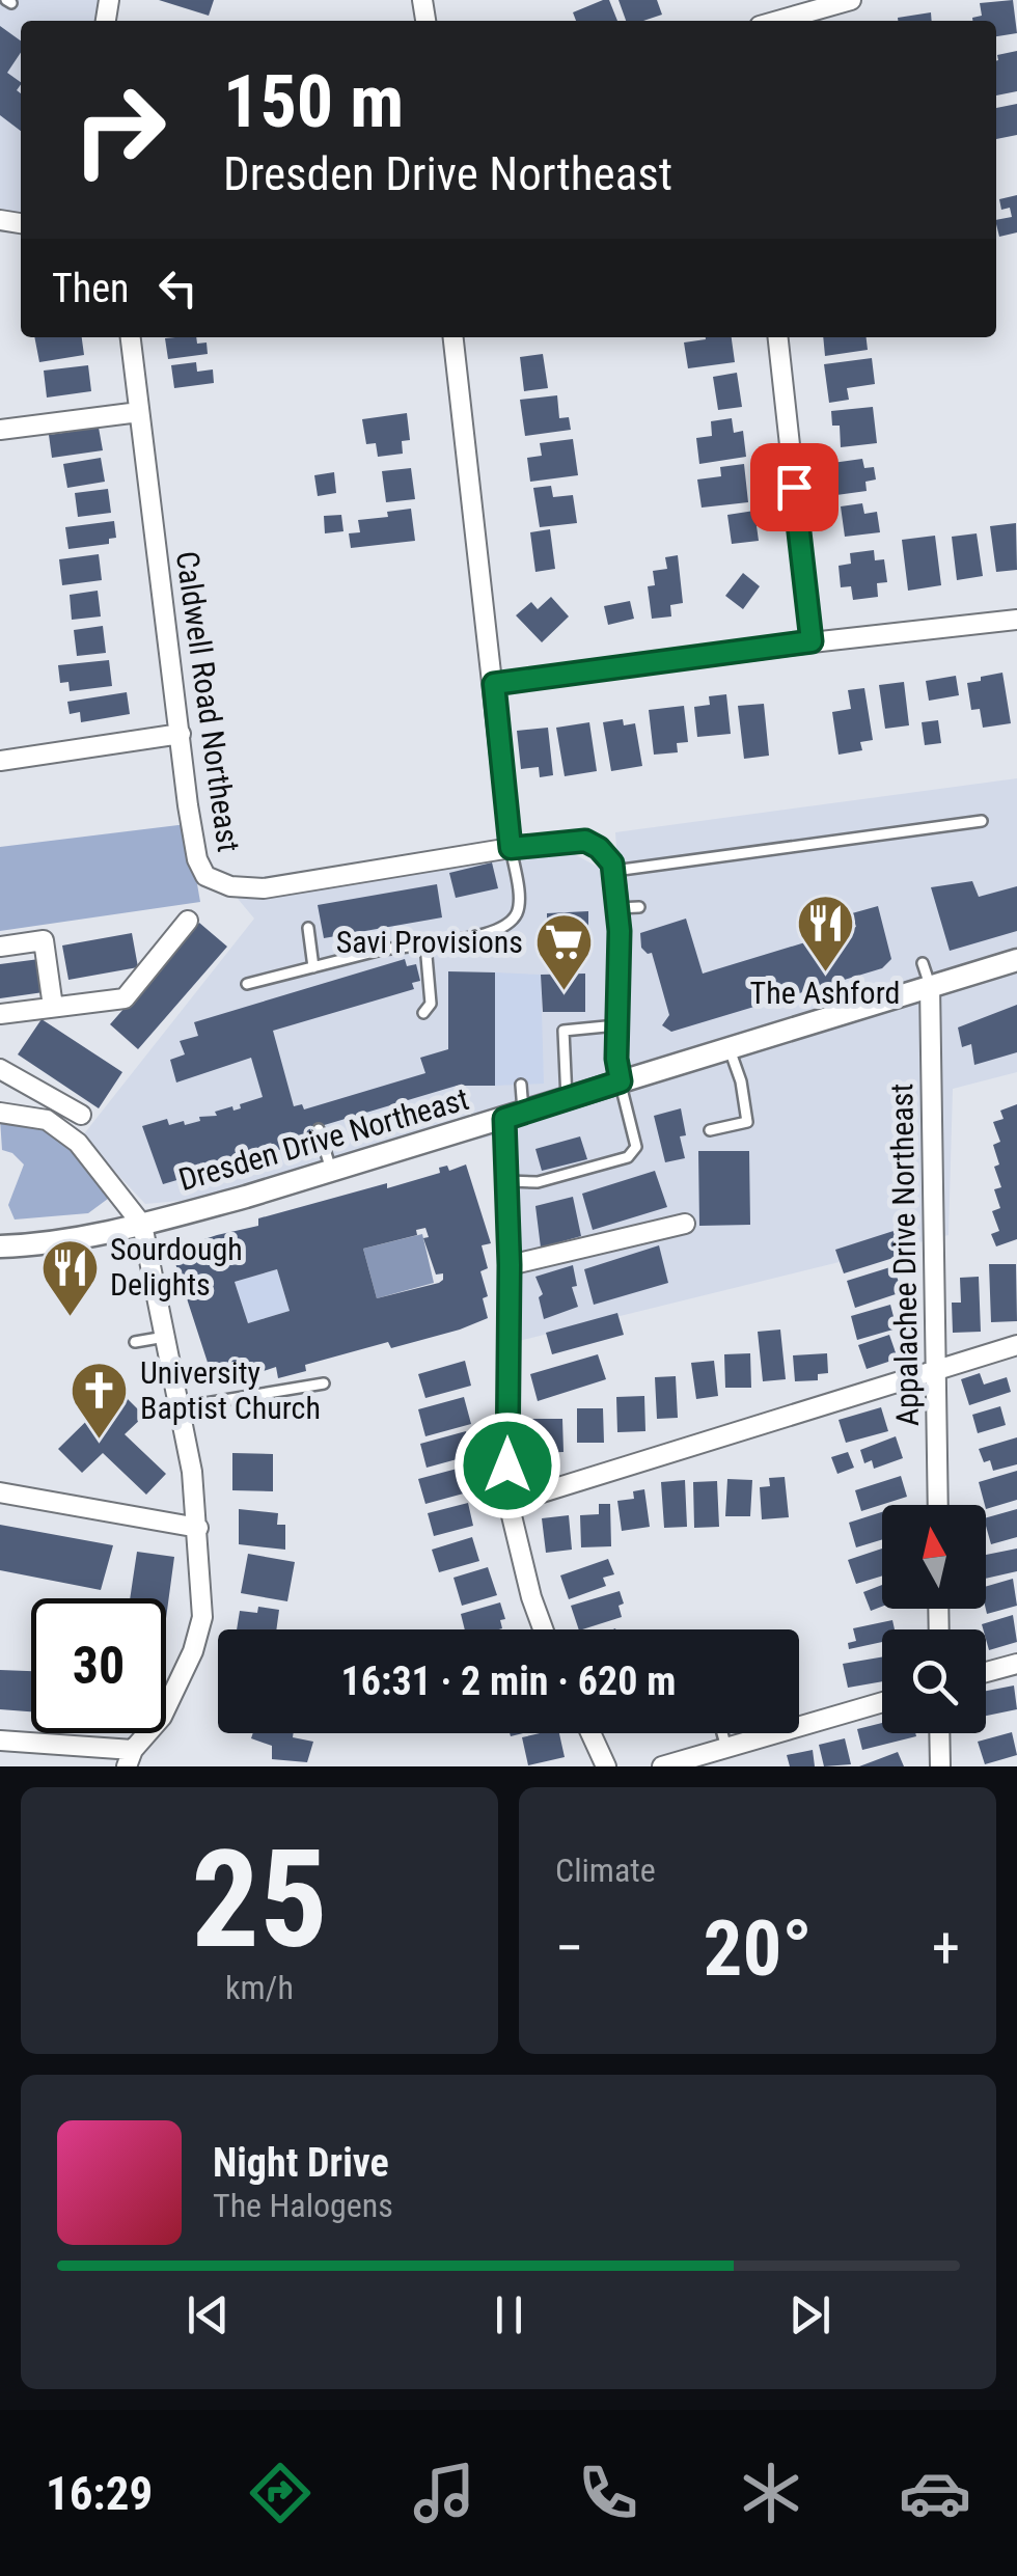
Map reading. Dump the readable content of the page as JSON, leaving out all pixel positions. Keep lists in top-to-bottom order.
{
  "streets": {
    "street": ["Caldwell Road Northeast", "Dresden Drive Northeast", "Appalachee Drive Northeast"]
  },
  "crossings": [
    ["Dresden Drive Northeast", "Appalachee Drive Northeast"]
  ],
  "places": {
    "restaurant": ["The Ashford", "Sourdough Delights"],
    "supermarket": ["Savi Provisions"],
    "church": ["University Baptist Church"]
  },
  "north": "top",
  "page": {
    "turn": ["150 m", "Dresden Drive Northeast"],
    "then": "Then",
    "limit": "30",
    "trip": "16:31 · 2 min · 620 m",
    "tile": [
      ["25", "km/h"],
      "Climate"
    ],
    "heat": ["−", "20°", "+"],
    "song": ["Night Drive", "The Halogens"],
    "tabs": "16:29"
  }
}
